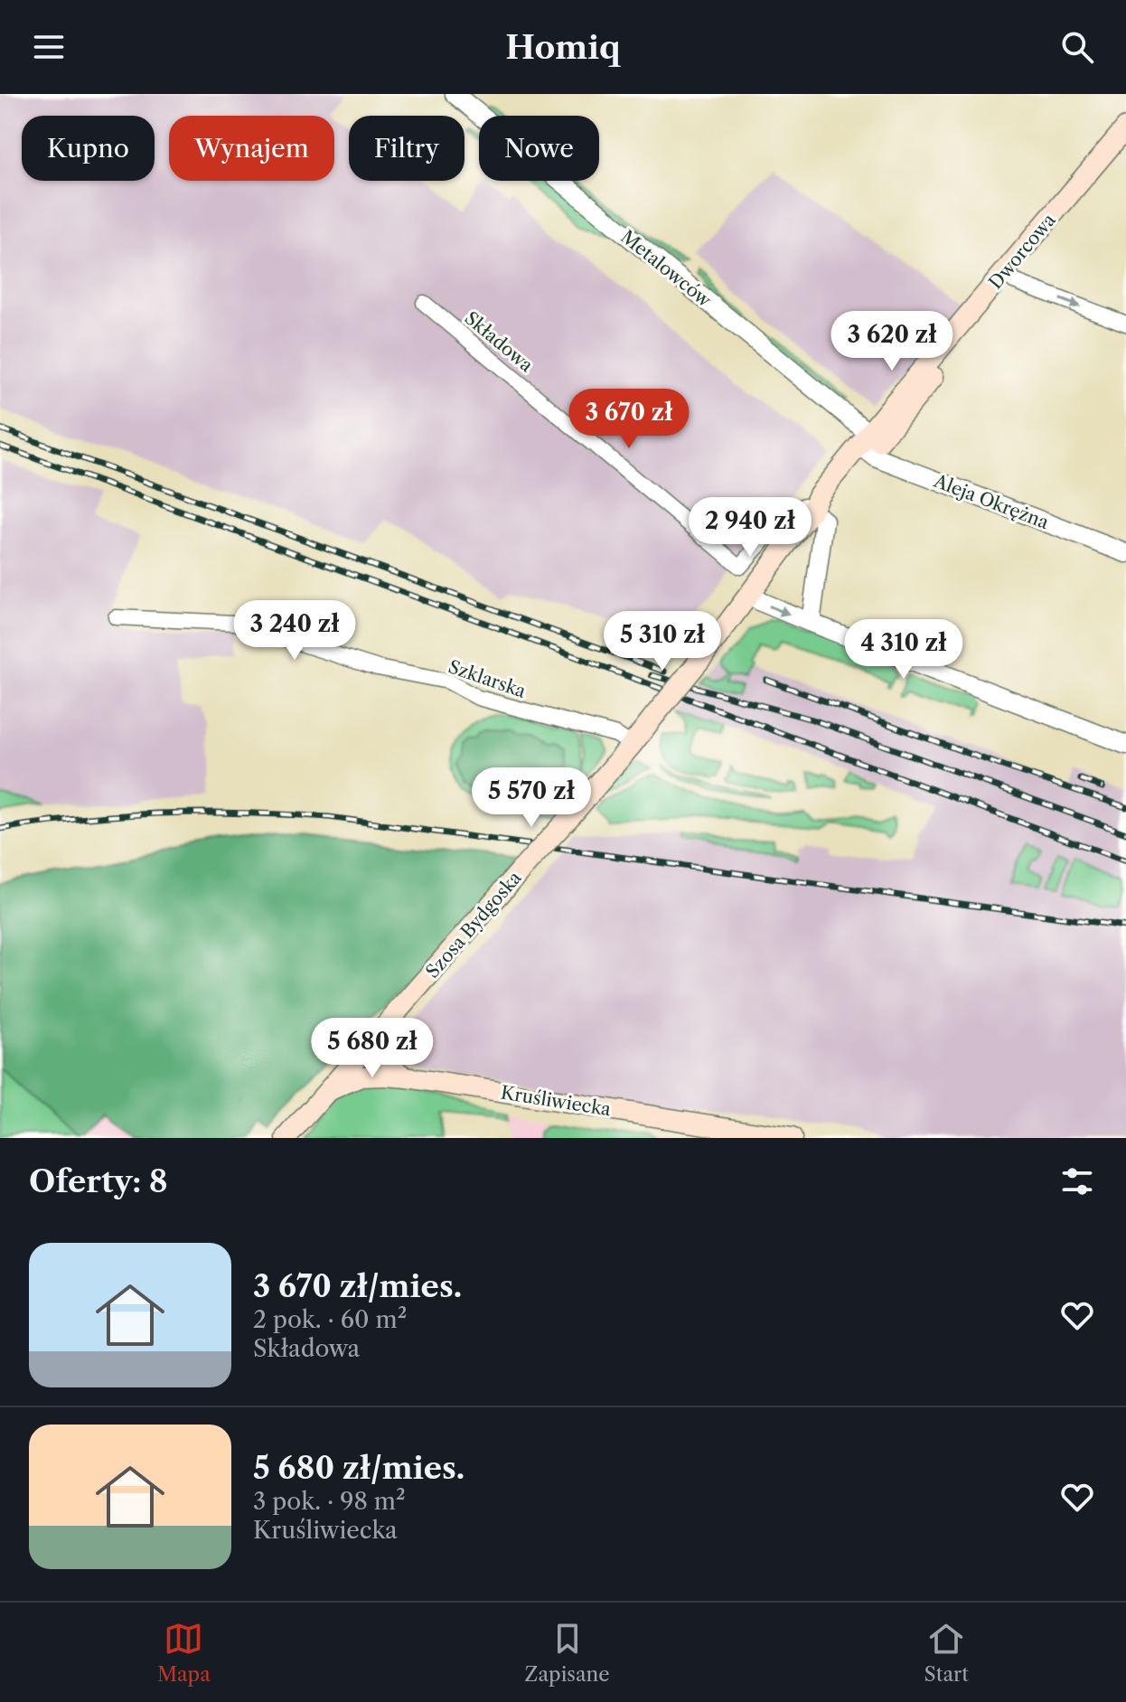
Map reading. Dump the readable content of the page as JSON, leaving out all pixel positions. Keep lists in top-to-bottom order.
{
  "streets": {
    "main road": ["Dworcowa", "Szosa Bydgoska", "Kruśliwiecka"],
    "street": [
      "Metalowców",
      "Składowa",
      "Aleja Okrężna",
      "Szklarska"
    ]
  },
  "crossings": [
    ["Dworcowa", "Metalowców"],
    ["Dworcowa", "Składowa"],
    ["Dworcowa", "Aleja Okrężna"],
    ["Dworcowa", "Szklarska"],
    ["Dworcowa", "Szosa Bydgoska"],
    ["Metalowców", "Aleja Okrężna"],
    ["Szklarska", "Szosa Bydgoska"],
    ["Szosa Bydgoska", "Kruśliwiecka"]
  ],
  "page": {
    "header": "Homiq",
    "chip": [
      "Kupno",
      "Wynajem",
      "Filtry",
      "Nowe"
    ],
    "price": [
      "3 620 zł",
      "3 670 zł",
      "2 940 zł",
      "3 240 zł",
      "5 310 zł",
      "4 310 zł",
      "5 570 zł",
      "5 680 zł"
    ],
    "heading": "Oferty: 8",
    "list": [
      {
        "name": "3 670 zł/mies.",
        "note": "2 pok. · 60 m² · Składowa"
      },
      {
        "name": "5 680 zł/mies.",
        "note": "3 pok. · 98 m² · Kruśliwiecka"
      }
    ],
    "tabs": ["Mapa", "Zapisane", "Start"]
  }
}
